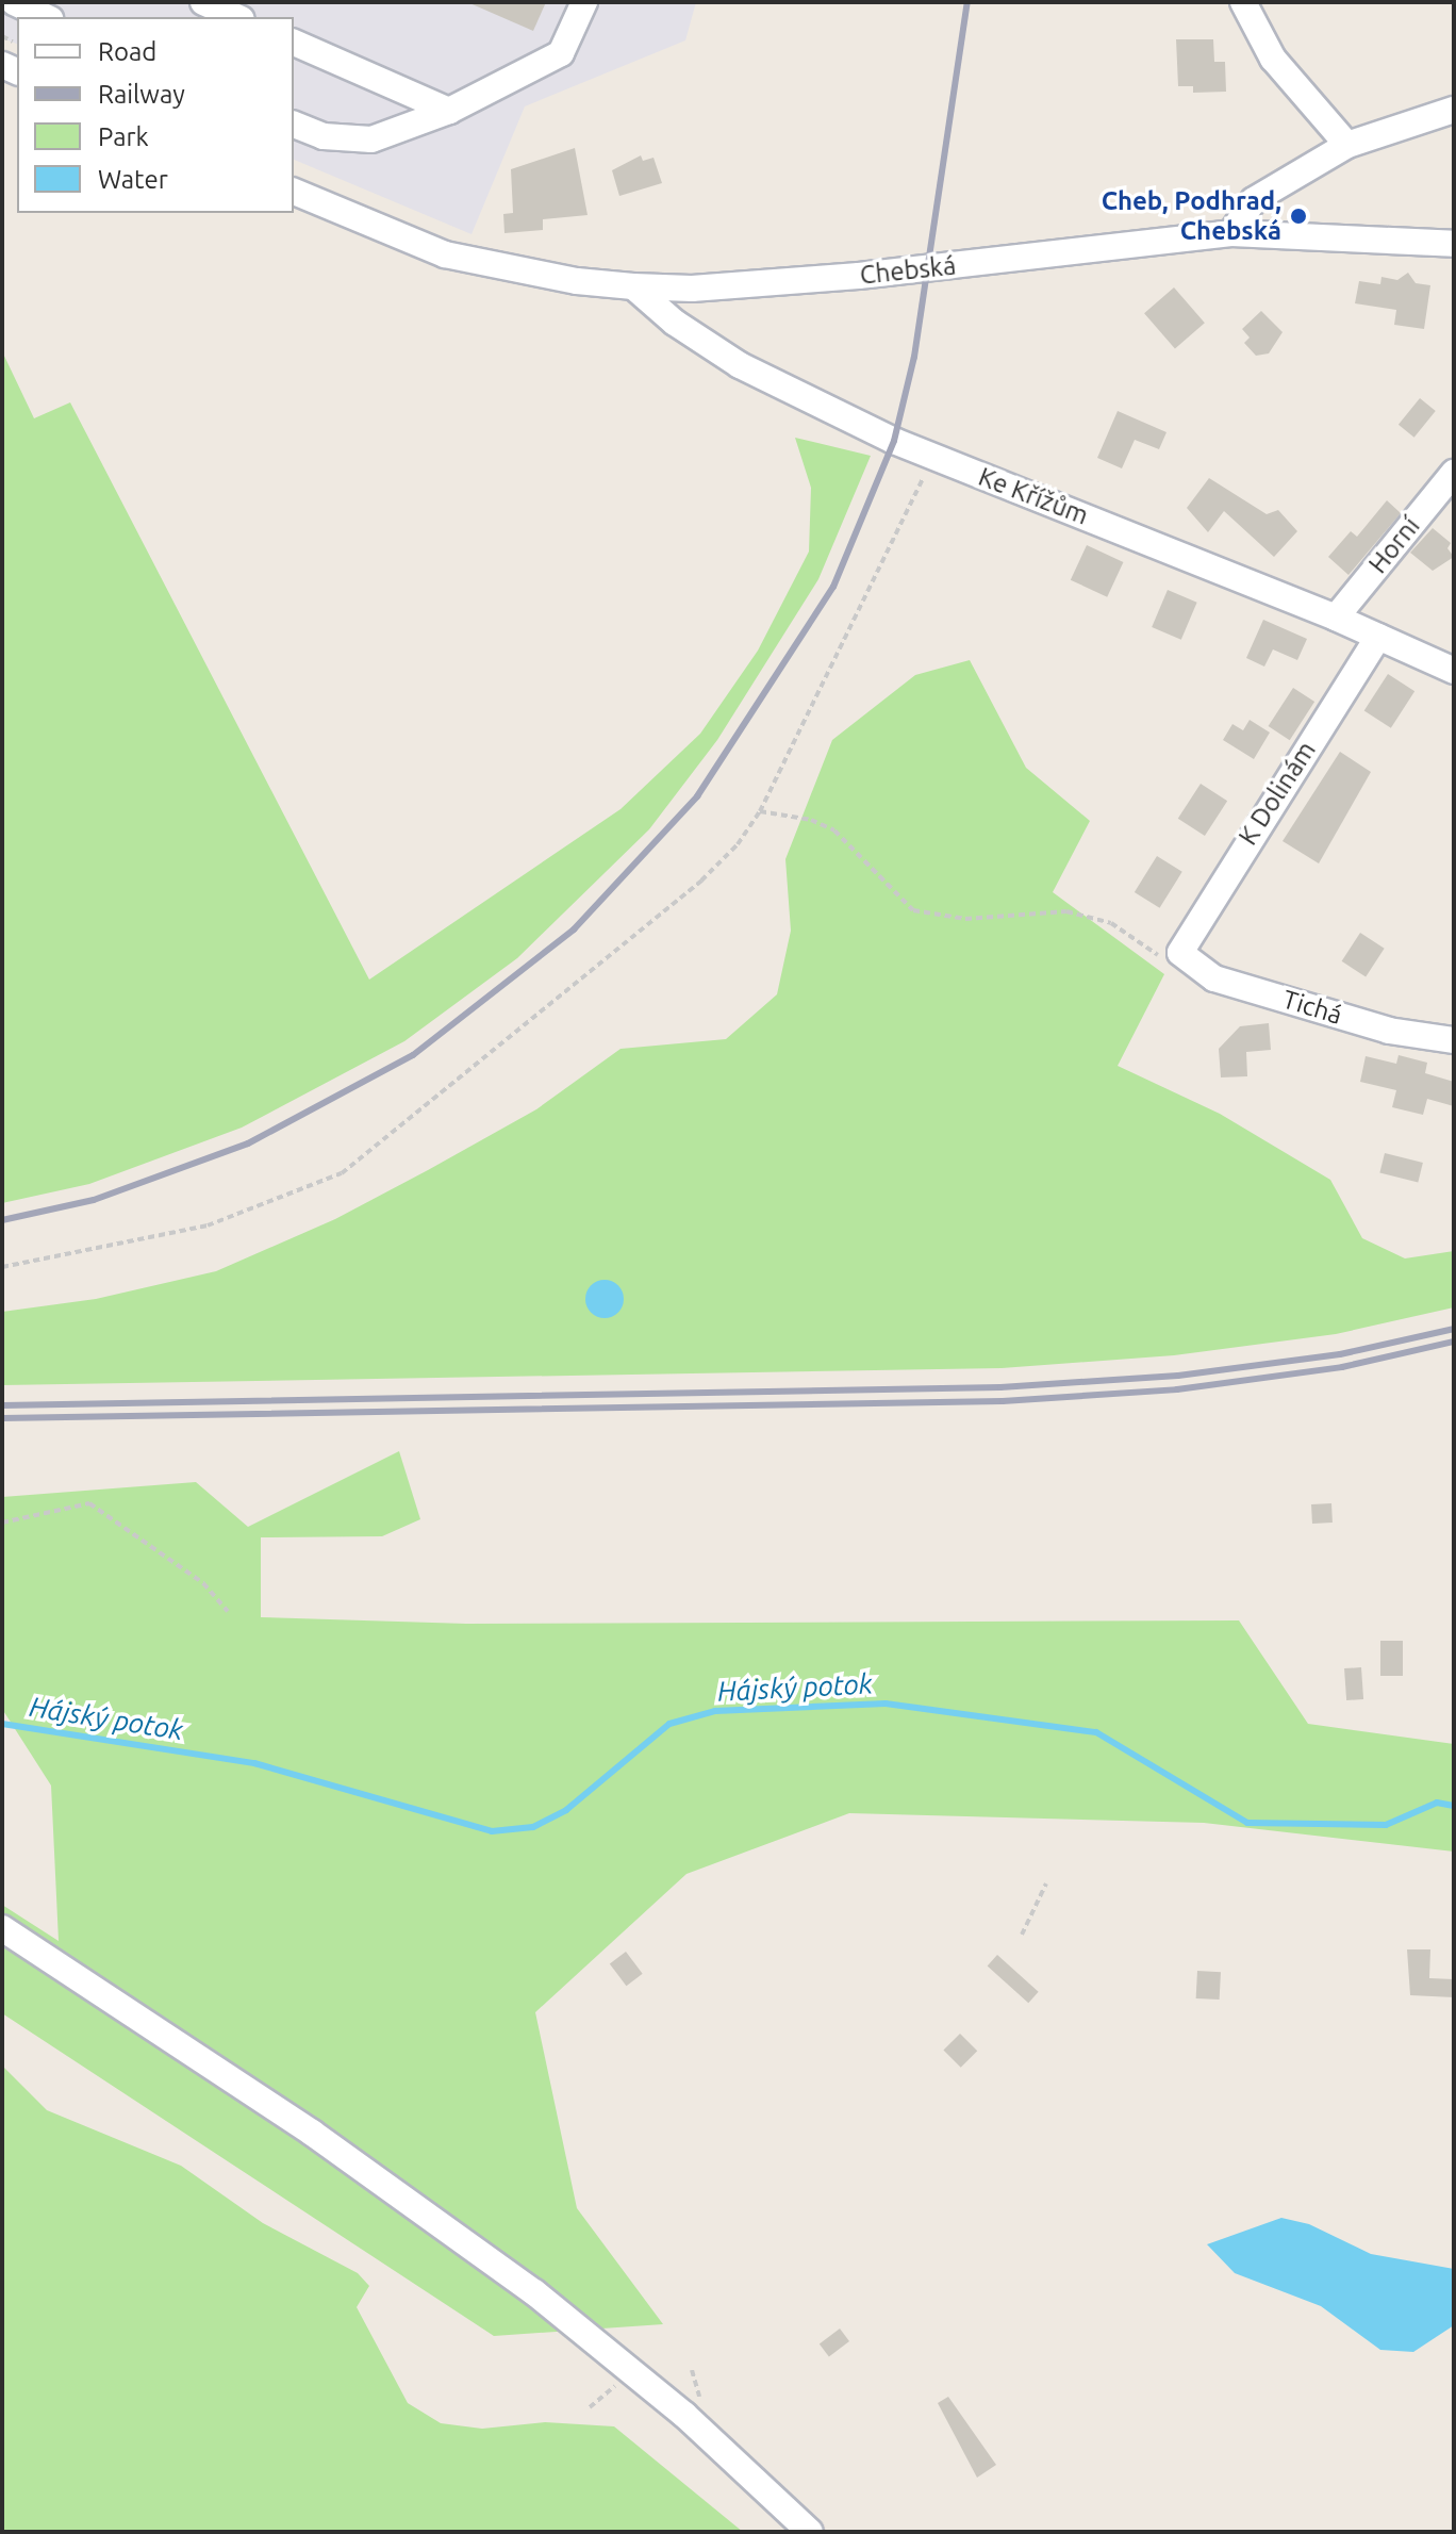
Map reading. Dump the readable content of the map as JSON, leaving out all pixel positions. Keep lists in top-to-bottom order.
{
  "streets": {
    "street": [
      "Chebská",
      "Ke Křížům",
      "Horní",
      "K Dolinám",
      "Tichá"
    ]
  },
  "crossings": [
    ["Chebská", "Ke Křížům"],
    ["Ke Křížům", "Horní"],
    ["Ke Křížům", "K Dolinám"],
    ["K Dolinám", "Tichá"]
  ],
  "water": ["Hájský potok"],
  "places": ["Cheb, Podhrad, Chebská"],
  "legend": [
    "Road",
    "Railway",
    "Park",
    "Water"
  ]
}
